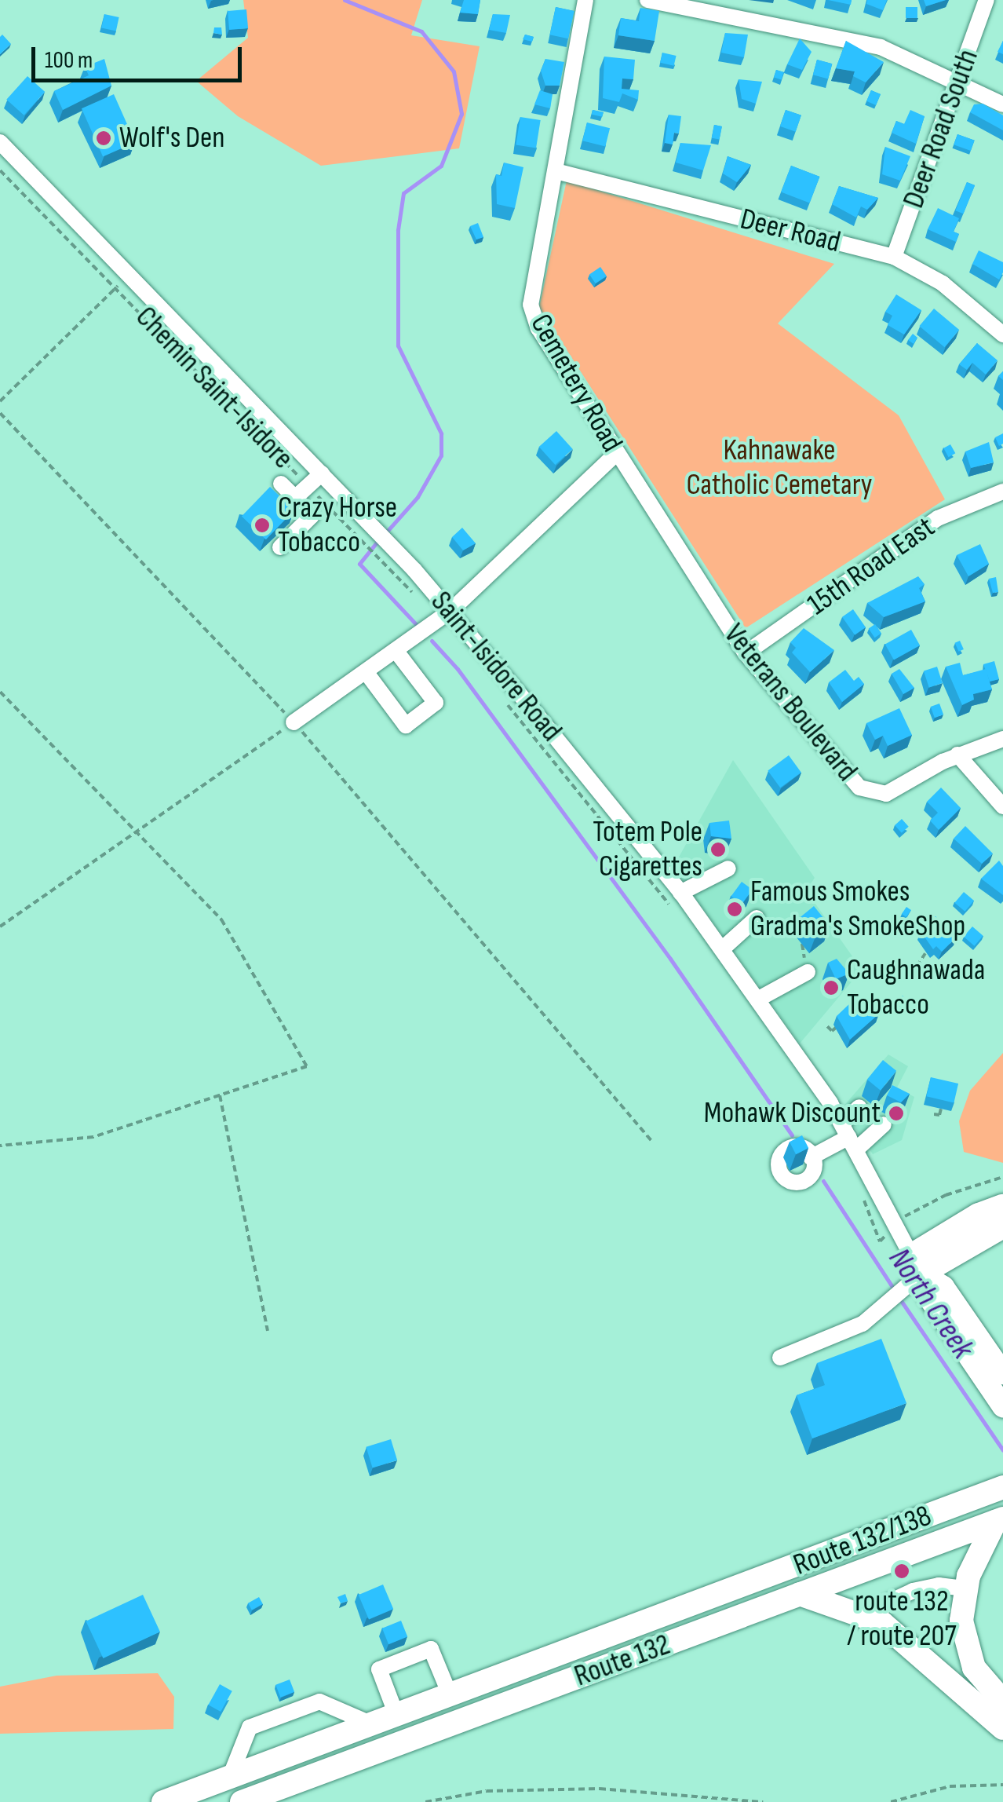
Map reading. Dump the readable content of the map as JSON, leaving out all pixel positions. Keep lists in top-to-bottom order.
{
  "streets": {
    "highway": ["Route 132/138", "Route 132"],
    "street": [
      "Deer Road South",
      "Deer Road",
      "Cemetery Road",
      "15th Road East",
      "Saint-Isidore Road",
      "Veterans Boulevard"
    ],
    "path": ["Chemin Saint-Isidore"]
  },
  "crossings": [
    ["Deer Road South", "Deer Road"],
    ["Deer Road", "Cemetery Road"],
    ["Cemetery Road", "Veterans Boulevard"],
    ["Chemin Saint-Isidore", "Saint-Isidore Road"],
    ["15th Road East", "Veterans Boulevard"],
    ["Route 132/138", "Route 132"]
  ],
  "water": ["North Creek"],
  "parks": ["Kahnawake Catholic Cemetary"],
  "places": [
    "Wolf's Den",
    "Crazy Horse Tobacco",
    "Totem Pole Cigarettes",
    "Famous Smokes Gradma's SmokeShop",
    "Caughnawada Tobacco",
    "Mohawk Discount",
    "route 132 / route 207"
  ],
  "scale_bar": "100 m"
}
